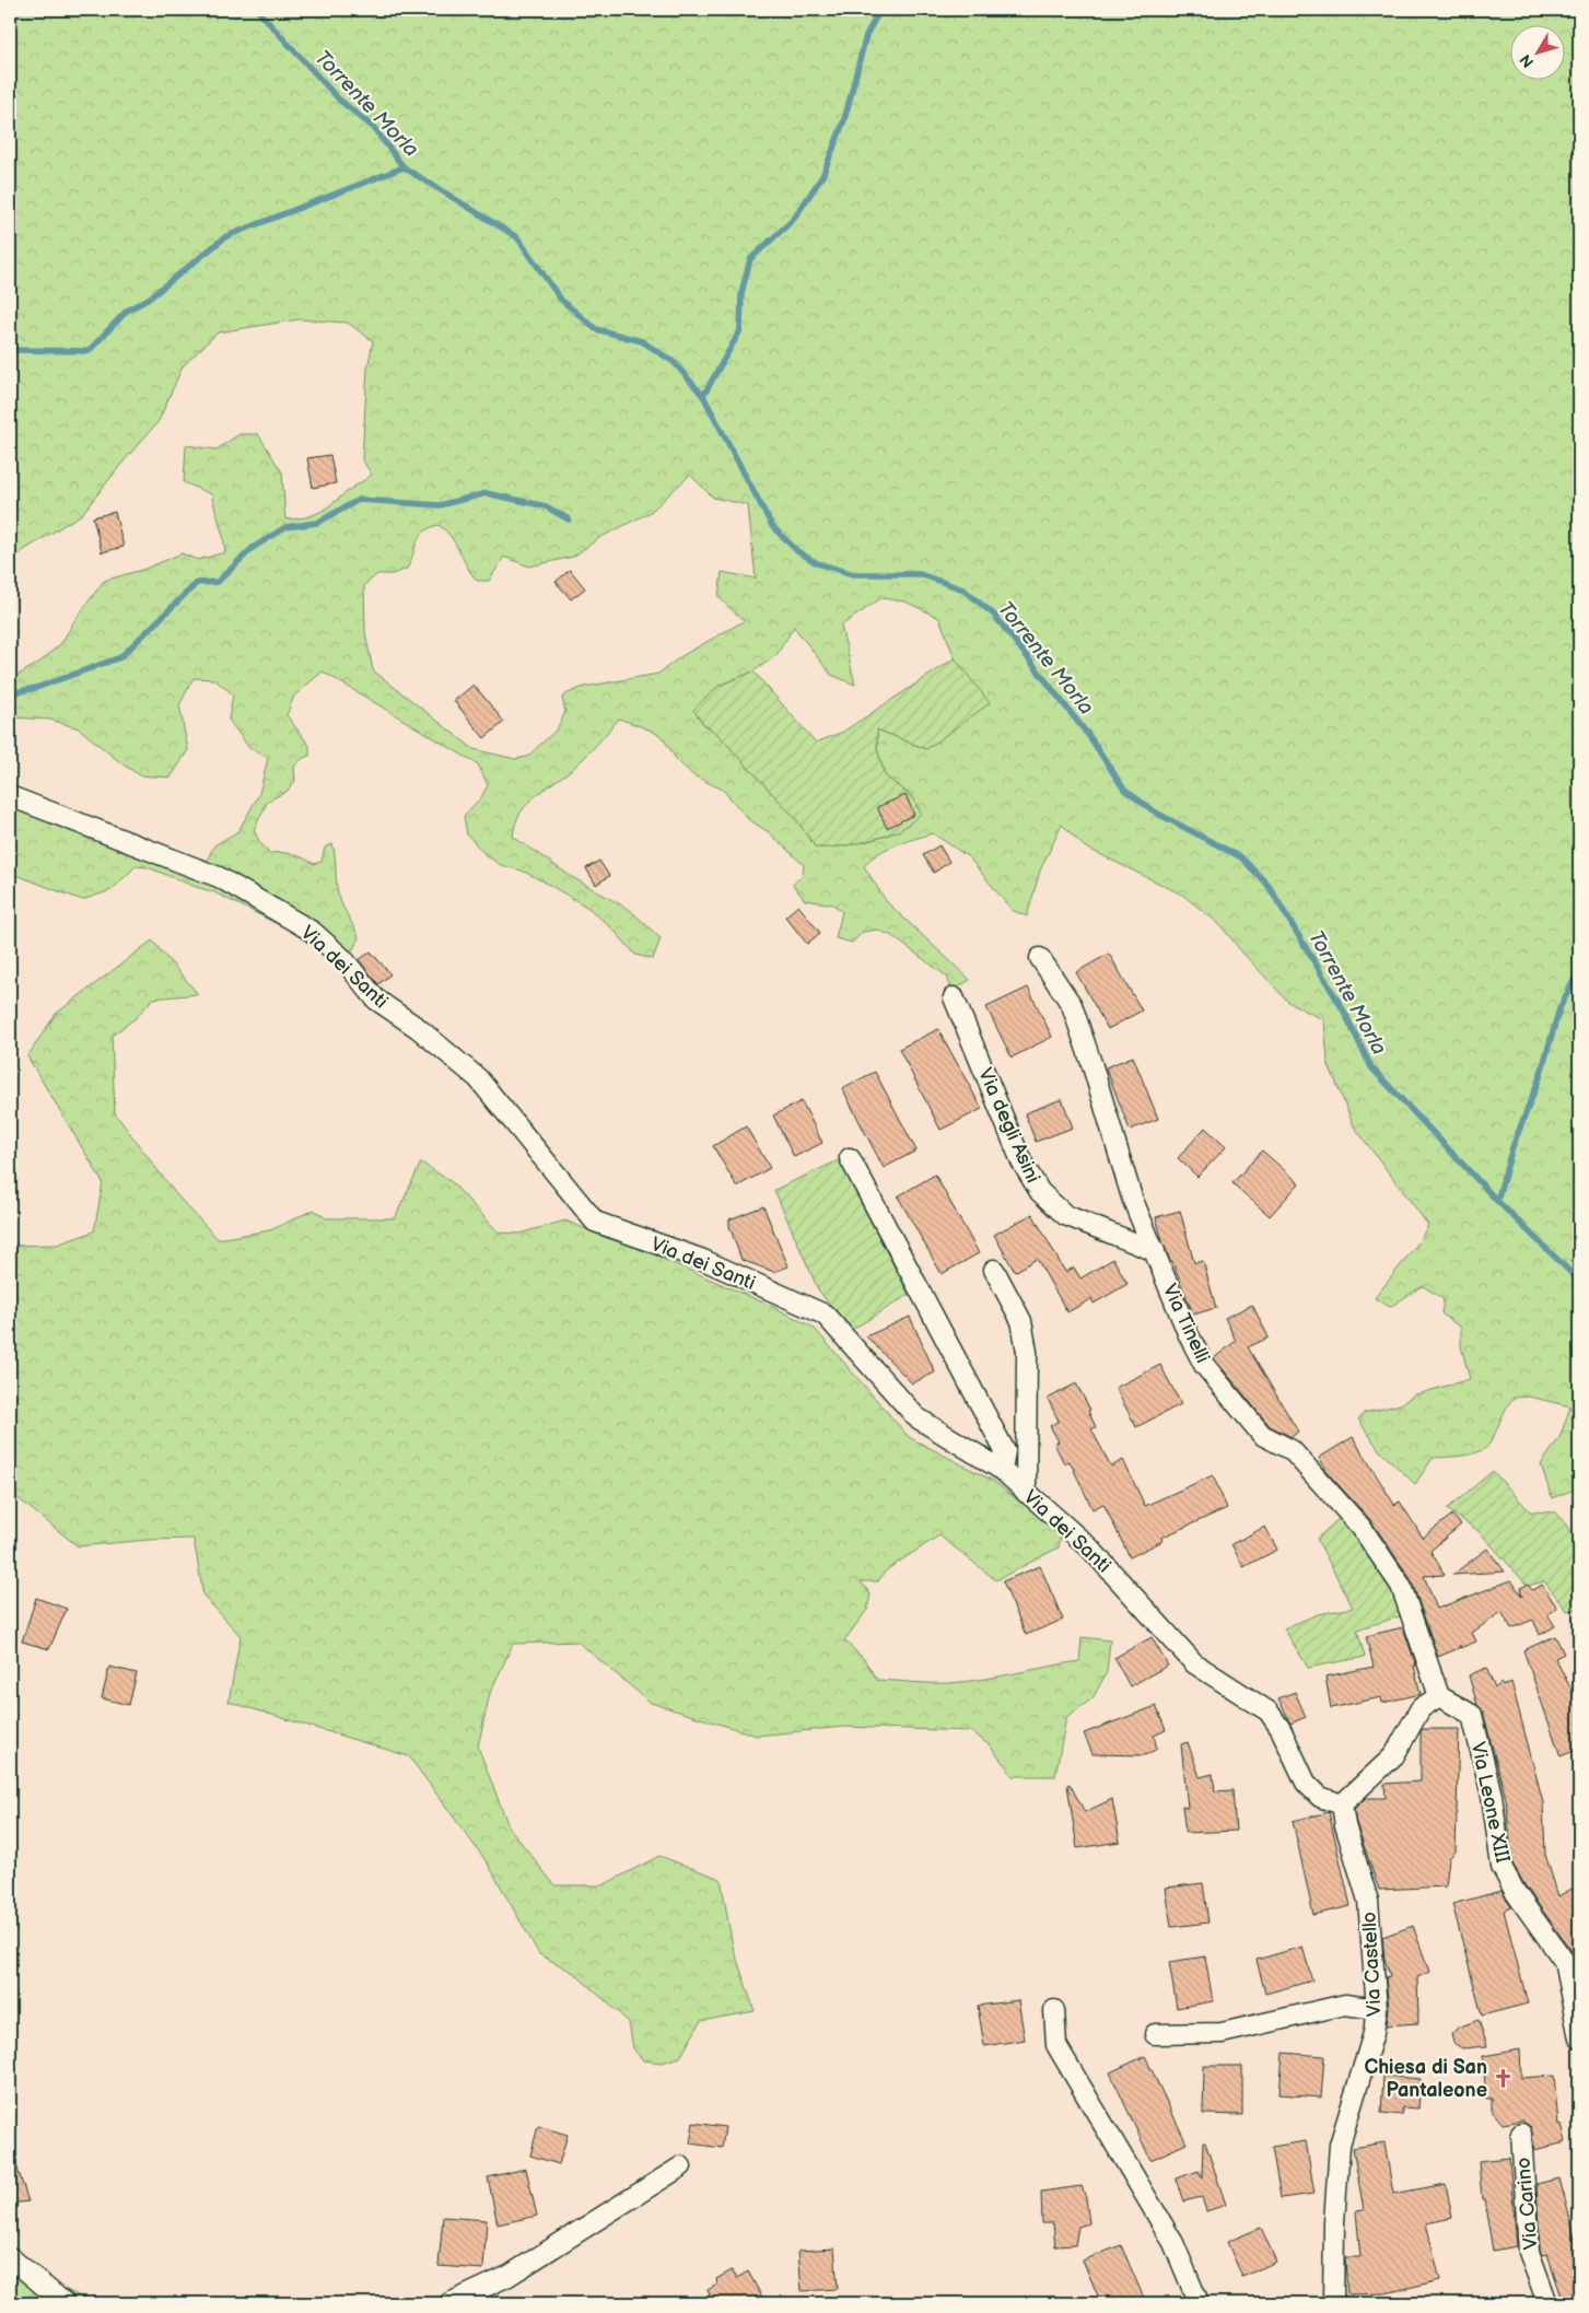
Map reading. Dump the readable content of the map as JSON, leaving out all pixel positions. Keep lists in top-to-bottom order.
{
  "streets": {
    "street": [
      "Via dei Santi",
      "Via degli Asini",
      "Via Tinelli",
      "Via Leone XIII",
      "Via Castello",
      "Via Carino"
    ]
  },
  "crossings": [
    ["Via dei Santi", "Via Castello"],
    ["Via degli Asini", "Via Tinelli"],
    ["Via Tinelli", "Via Leone XIII"]
  ],
  "water": ["Torrente Morla"],
  "places": {
    "church": ["Chiesa di San Pantaleone"]
  },
  "north": "bottom left"
}
